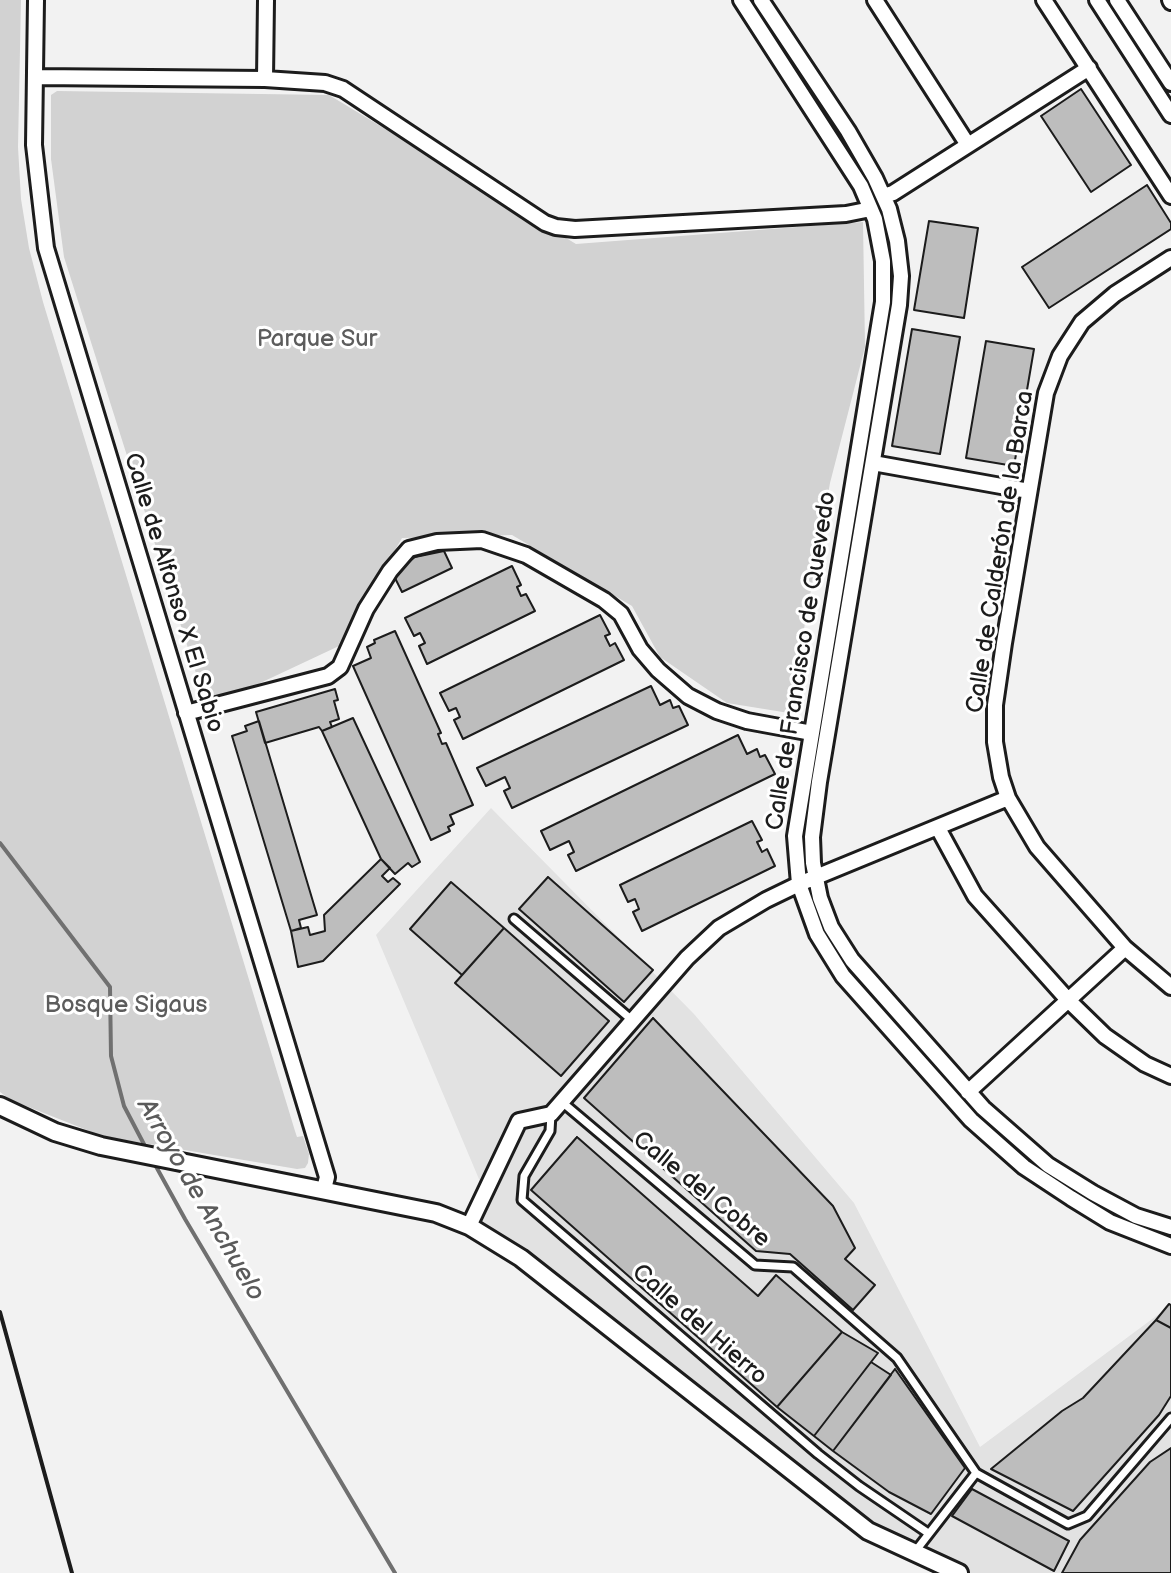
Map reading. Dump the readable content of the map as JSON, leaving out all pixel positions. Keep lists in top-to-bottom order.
{
  "streets": {
    "street": ["Calle de Calderón de la Barca", "Calle de Alfonso X El Sabio", "Calle de Francisco de Quevedo"],
    "lane": ["Calle del Cobre", "Calle del Hierro"]
  },
  "water": ["Arroyo de Anchuelo"],
  "parks": ["Parque Sur", "Bosque Sigaus"]
}
